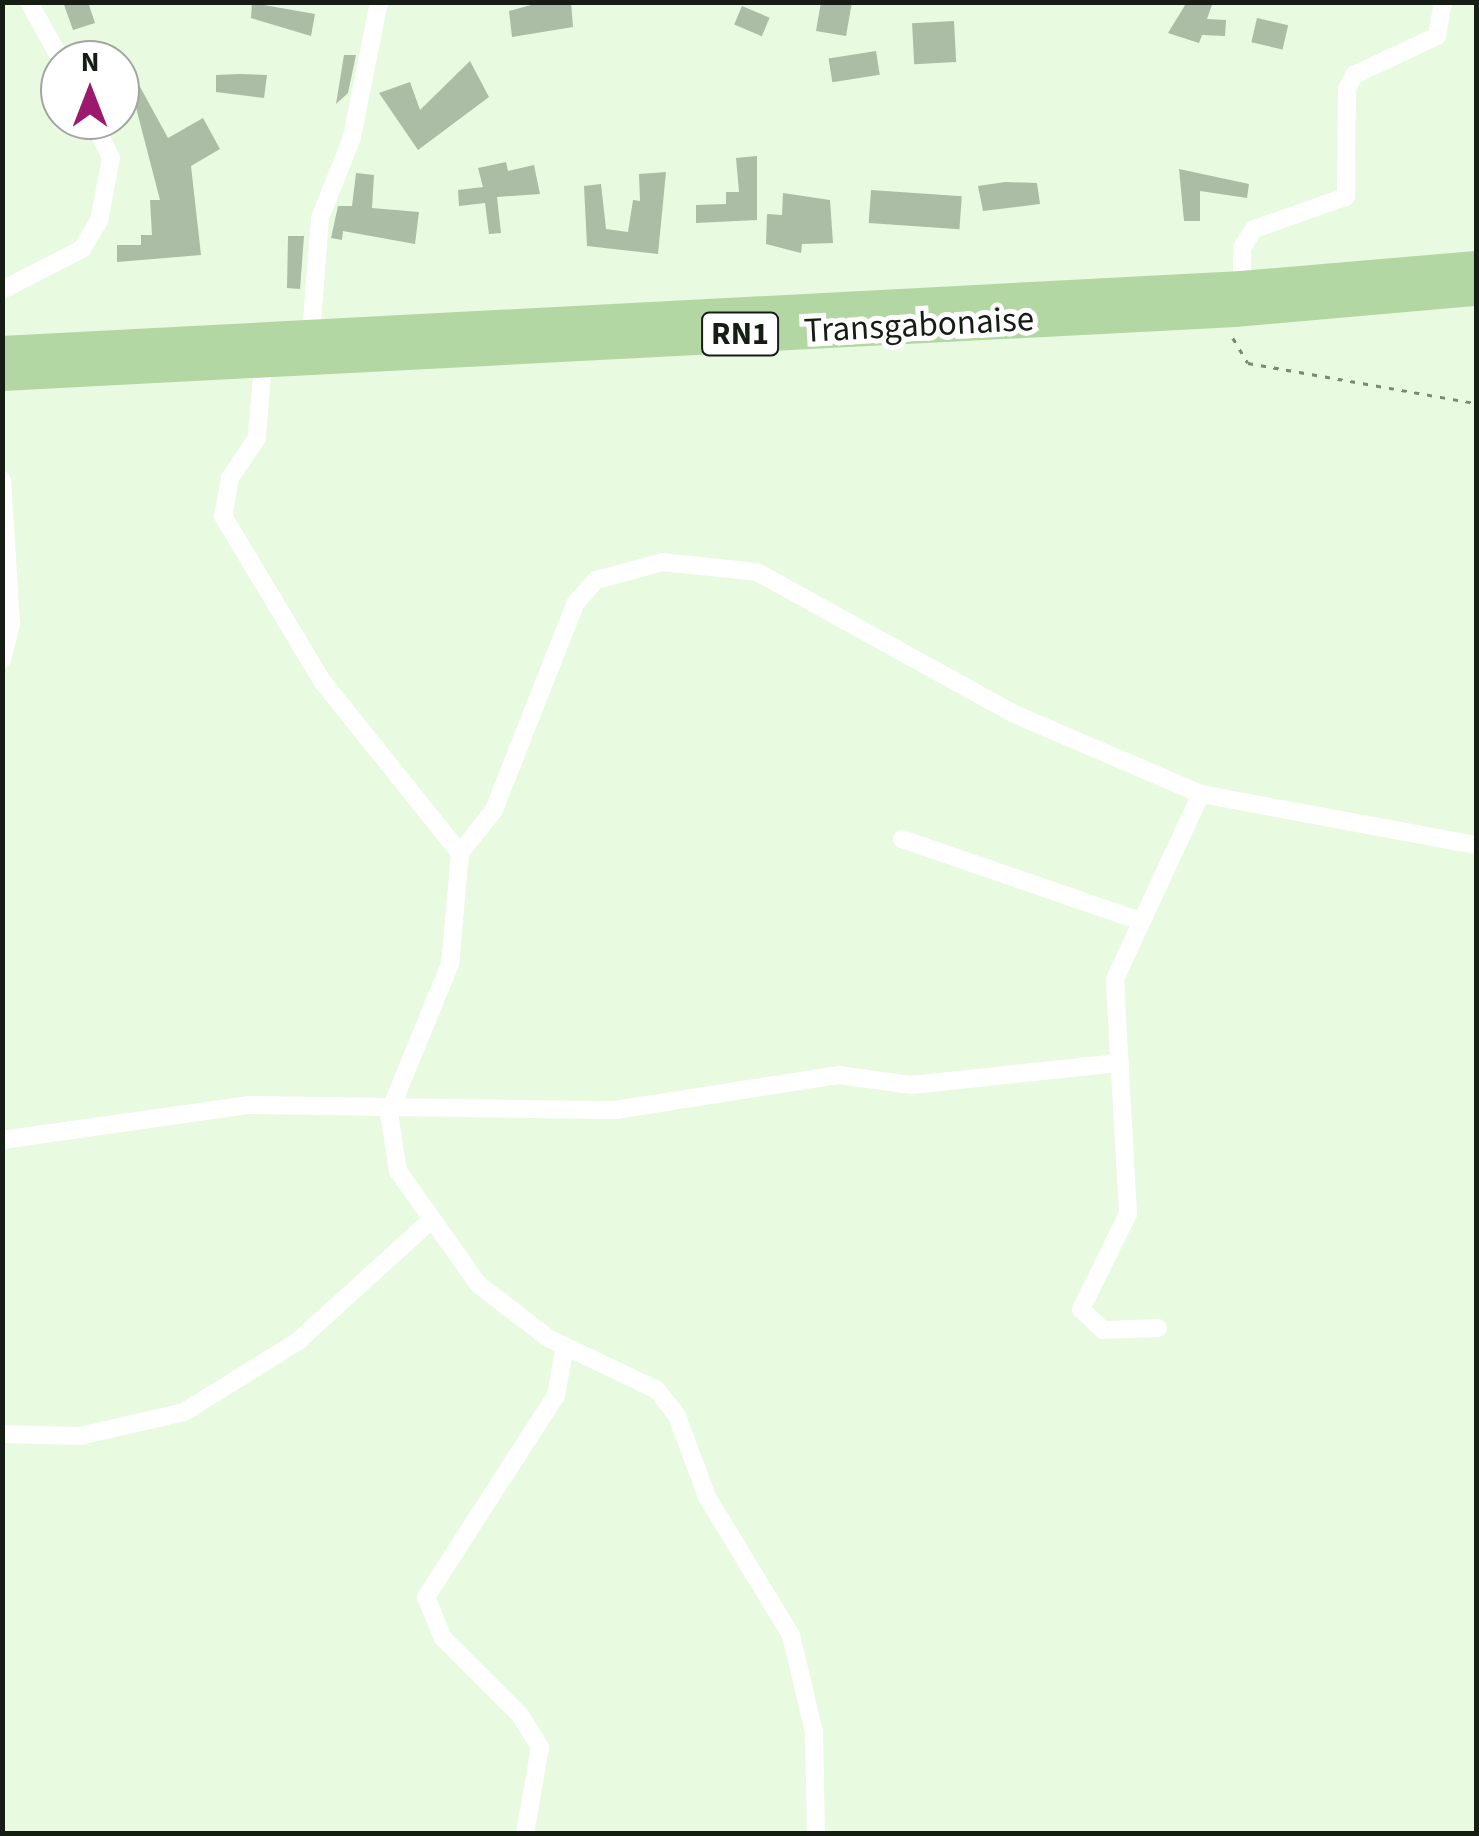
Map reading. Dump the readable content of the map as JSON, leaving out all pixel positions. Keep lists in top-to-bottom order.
{
  "streets": {
    "highway": ["Transgabonaise", "RN1"]
  },
  "north": "top"
}
